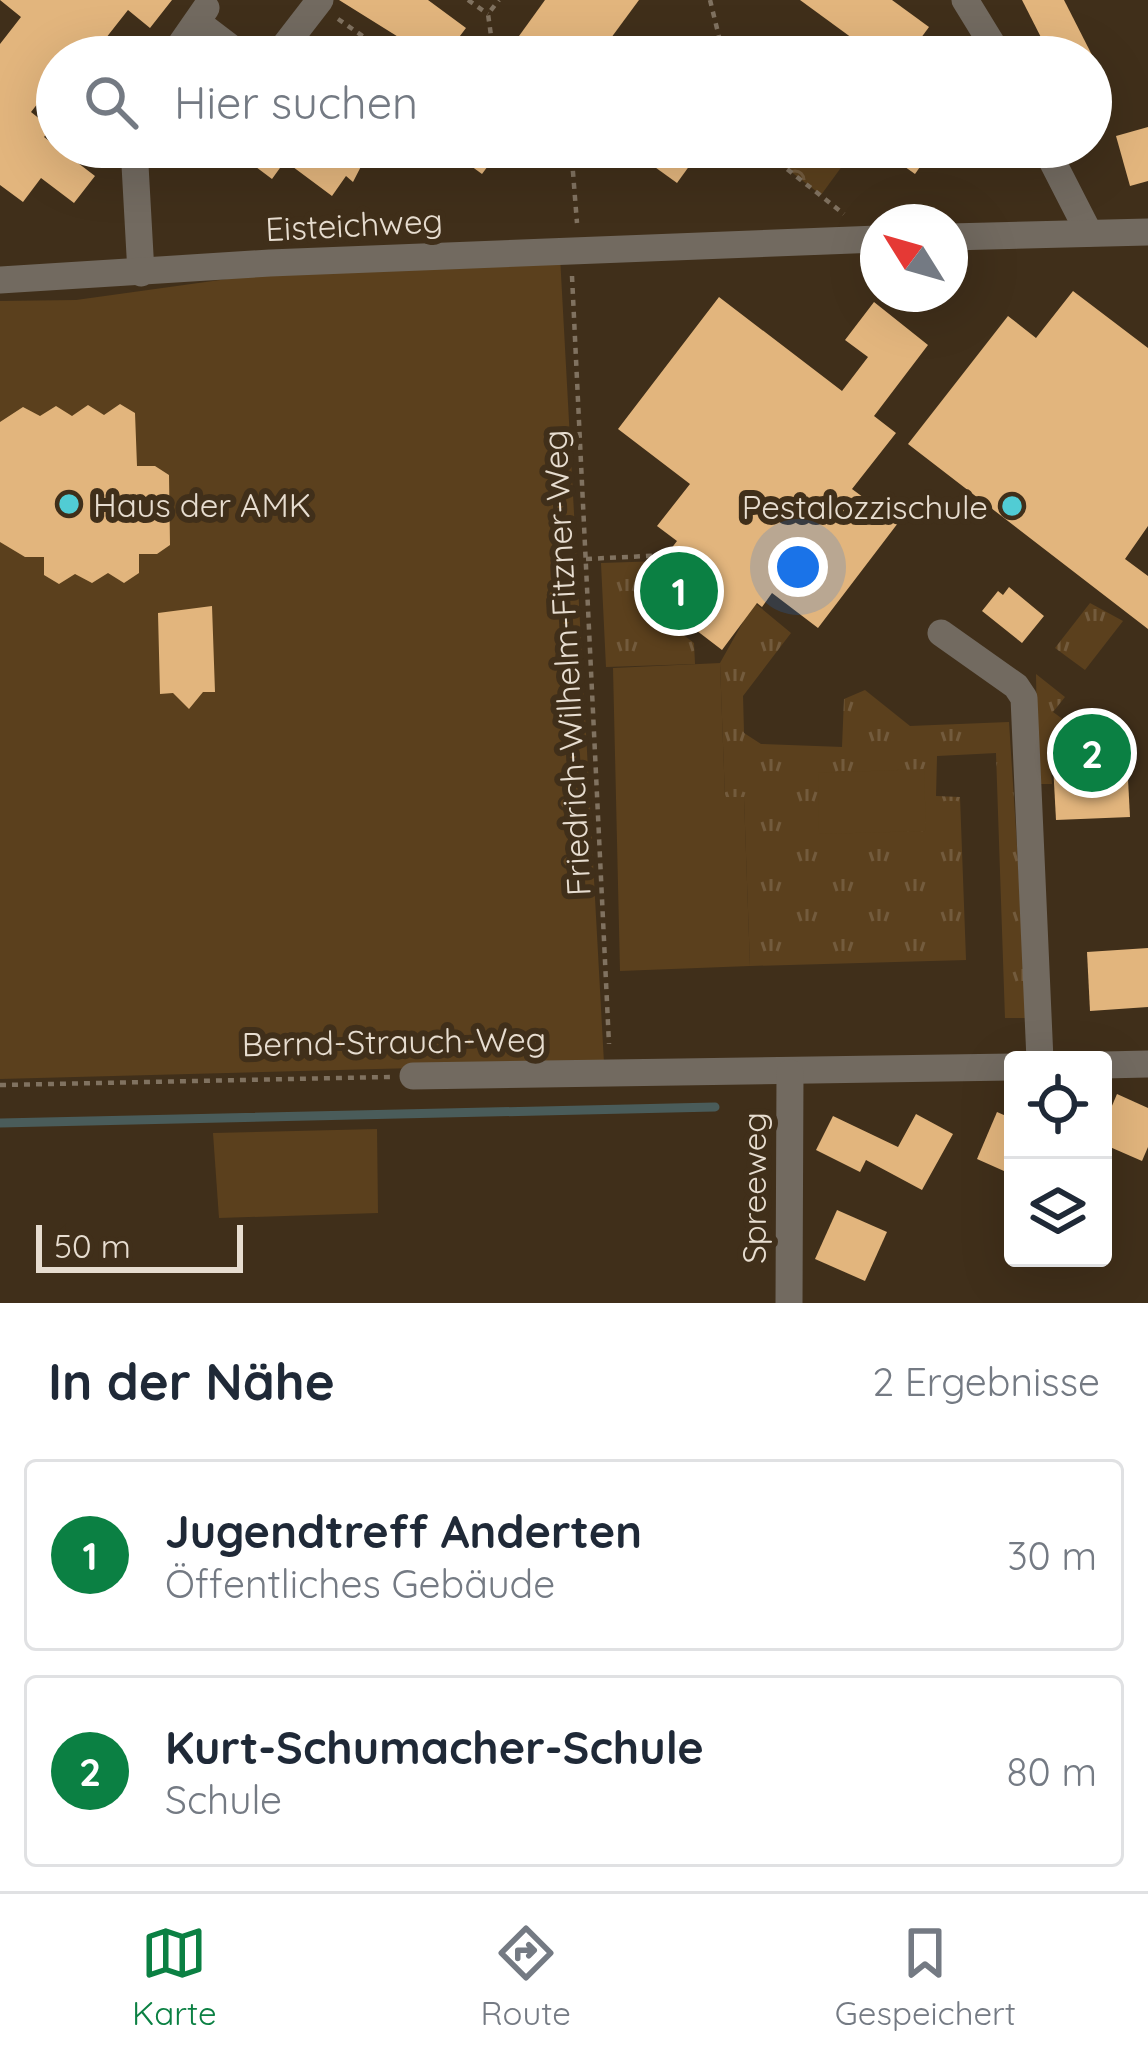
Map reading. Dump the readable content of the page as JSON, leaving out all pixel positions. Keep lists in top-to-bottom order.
{
  "streets": {
    "street": ["Eisteichweg", "Bernd-Strauch-Weg", "Spreeweg"],
    "path": ["Friedrich-Wilhelm-Fitzner-Weg"]
  },
  "crossings": [
    ["Eisteichweg", "Friedrich-Wilhelm-Fitzner-Weg"],
    ["Friedrich-Wilhelm-Fitzner-Weg", "Bernd-Strauch-Weg"],
    ["Bernd-Strauch-Weg", "Spreeweg"]
  ],
  "places": ["Haus der AMK", "Pestalozzischule"],
  "scale_bar": "50 m",
  "north": "top left",
  "page": {
    "search": "Hier suchen",
    "pins": ["1", "2"],
    "scale": "50 m",
    "heading": ["In der Nähe", "2 Ergebnisse"],
    "list": [
      {
        "mark": "1",
        "name": "Jugendtreff Anderten",
        "note": "Öffentliches Gebäude",
        "value": "30 m"
      },
      {
        "mark": "2",
        "name": "Kurt-Schumacher-Schule",
        "note": "Schule",
        "value": "80 m"
      }
    ],
    "nav": ["Karte", "Route", "Gespeichert"]
  }
}
